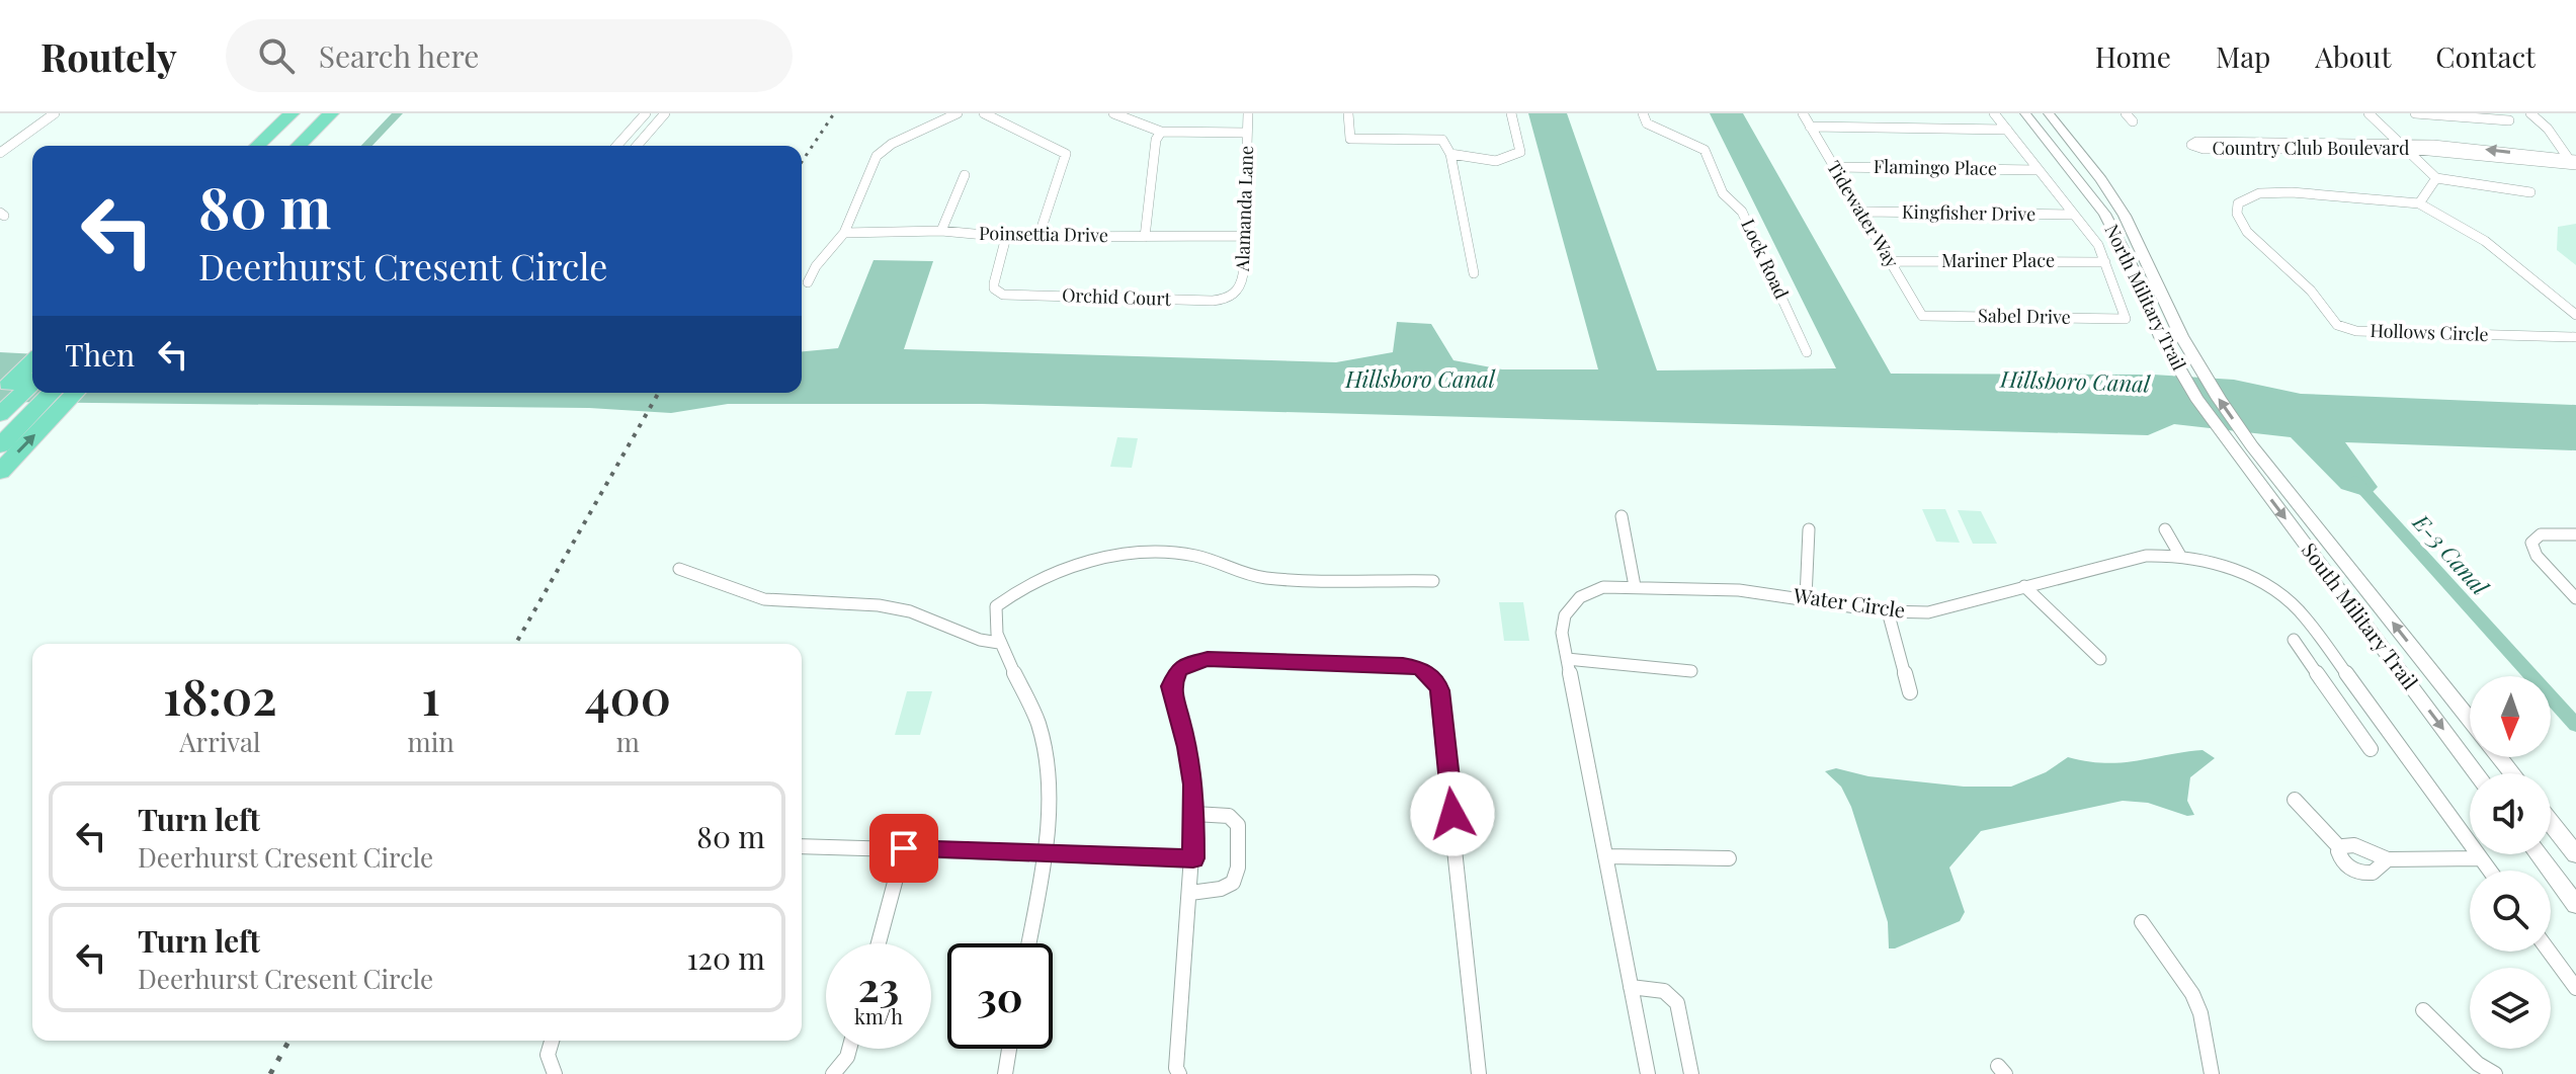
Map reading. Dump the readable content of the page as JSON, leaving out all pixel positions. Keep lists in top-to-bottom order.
{
  "streets": {
    "street": [
      "Country Club Boulevard",
      "Flamingo Place",
      "Alamanda Lane",
      "Kingfisher Drive",
      "Tidewater Way",
      "Poinsettia Drive",
      "Lock Road",
      "Mariner Place",
      "Orchid Court",
      "North Military Trail",
      "Sabel Drive",
      "Hollows Circle",
      "Water Circle",
      "South Military Trail"
    ]
  },
  "crossings": [
    ["Flamingo Place", "Tidewater Way"],
    ["Alamanda Lane", "Poinsettia Drive"],
    ["Alamanda Lane", "Orchid Court"],
    ["Kingfisher Drive", "Tidewater Way"],
    ["Tidewater Way", "Mariner Place"],
    ["Tidewater Way", "Sabel Drive"],
    ["Poinsettia Drive", "Orchid Court"],
    ["Mariner Place", "Sabel Drive"],
    ["North Military Trail", "South Military Trail"]
  ],
  "water": ["Hillsboro Canal", "E-3 Canal"],
  "north": "bottom",
  "page": {
    "header": "Routely",
    "search": "Search here",
    "nav": [
      "Home",
      "Map",
      "About",
      "Contact"
    ],
    "turn": ["80 m", "Deerhurst Cresent Circle"],
    "then": "Then",
    "eta": [
      "18:02",
      "Arrival",
      "1",
      "min",
      "400",
      "m"
    ],
    "list": [
      {
        "name": "Turn left",
        "note": "Deerhurst Cresent Circle",
        "value": "80 m"
      },
      {
        "name": "Turn left",
        "note": "Deerhurst Cresent Circle",
        "value": "120 m"
      }
    ],
    "speed": "23 km/h",
    "limit": "30"
  }
}
